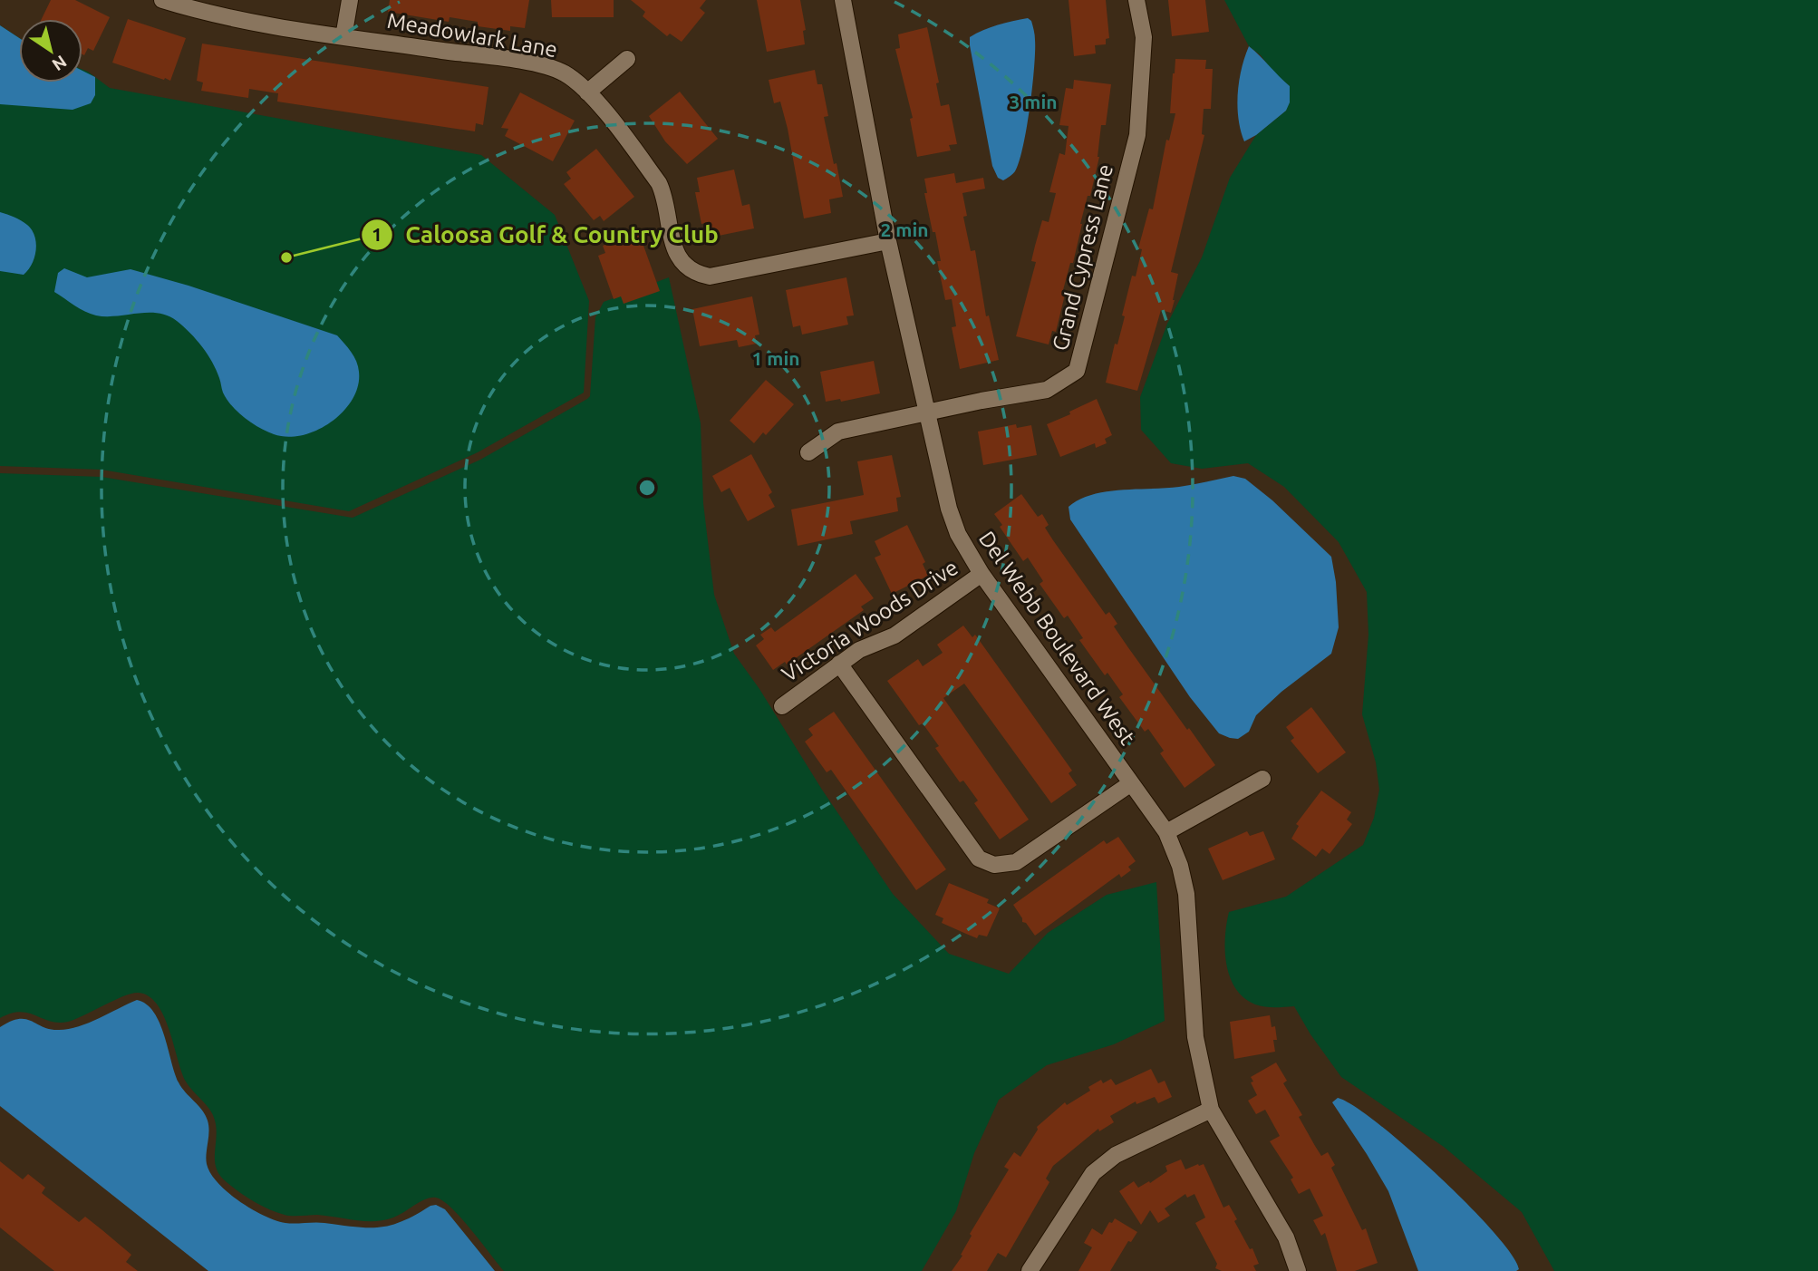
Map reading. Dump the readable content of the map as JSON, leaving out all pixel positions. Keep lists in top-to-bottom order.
{
  "streets": {
    "street": [
      "Meadowlark Lane",
      "Grand Cypress Lane",
      "Victoria Woods Drive",
      "Del Webb Boulevard West"
    ]
  },
  "crossings": [
    ["Meadowlark Lane", "Del Webb Boulevard West"],
    ["Grand Cypress Lane", "Del Webb Boulevard West"],
    ["Victoria Woods Drive", "Del Webb Boulevard West"]
  ],
  "places": ["Caloosa Golf & Country Club"],
  "north": "bottom right",
  "rings": ["3 min", "2 min", "1 min"]
}
